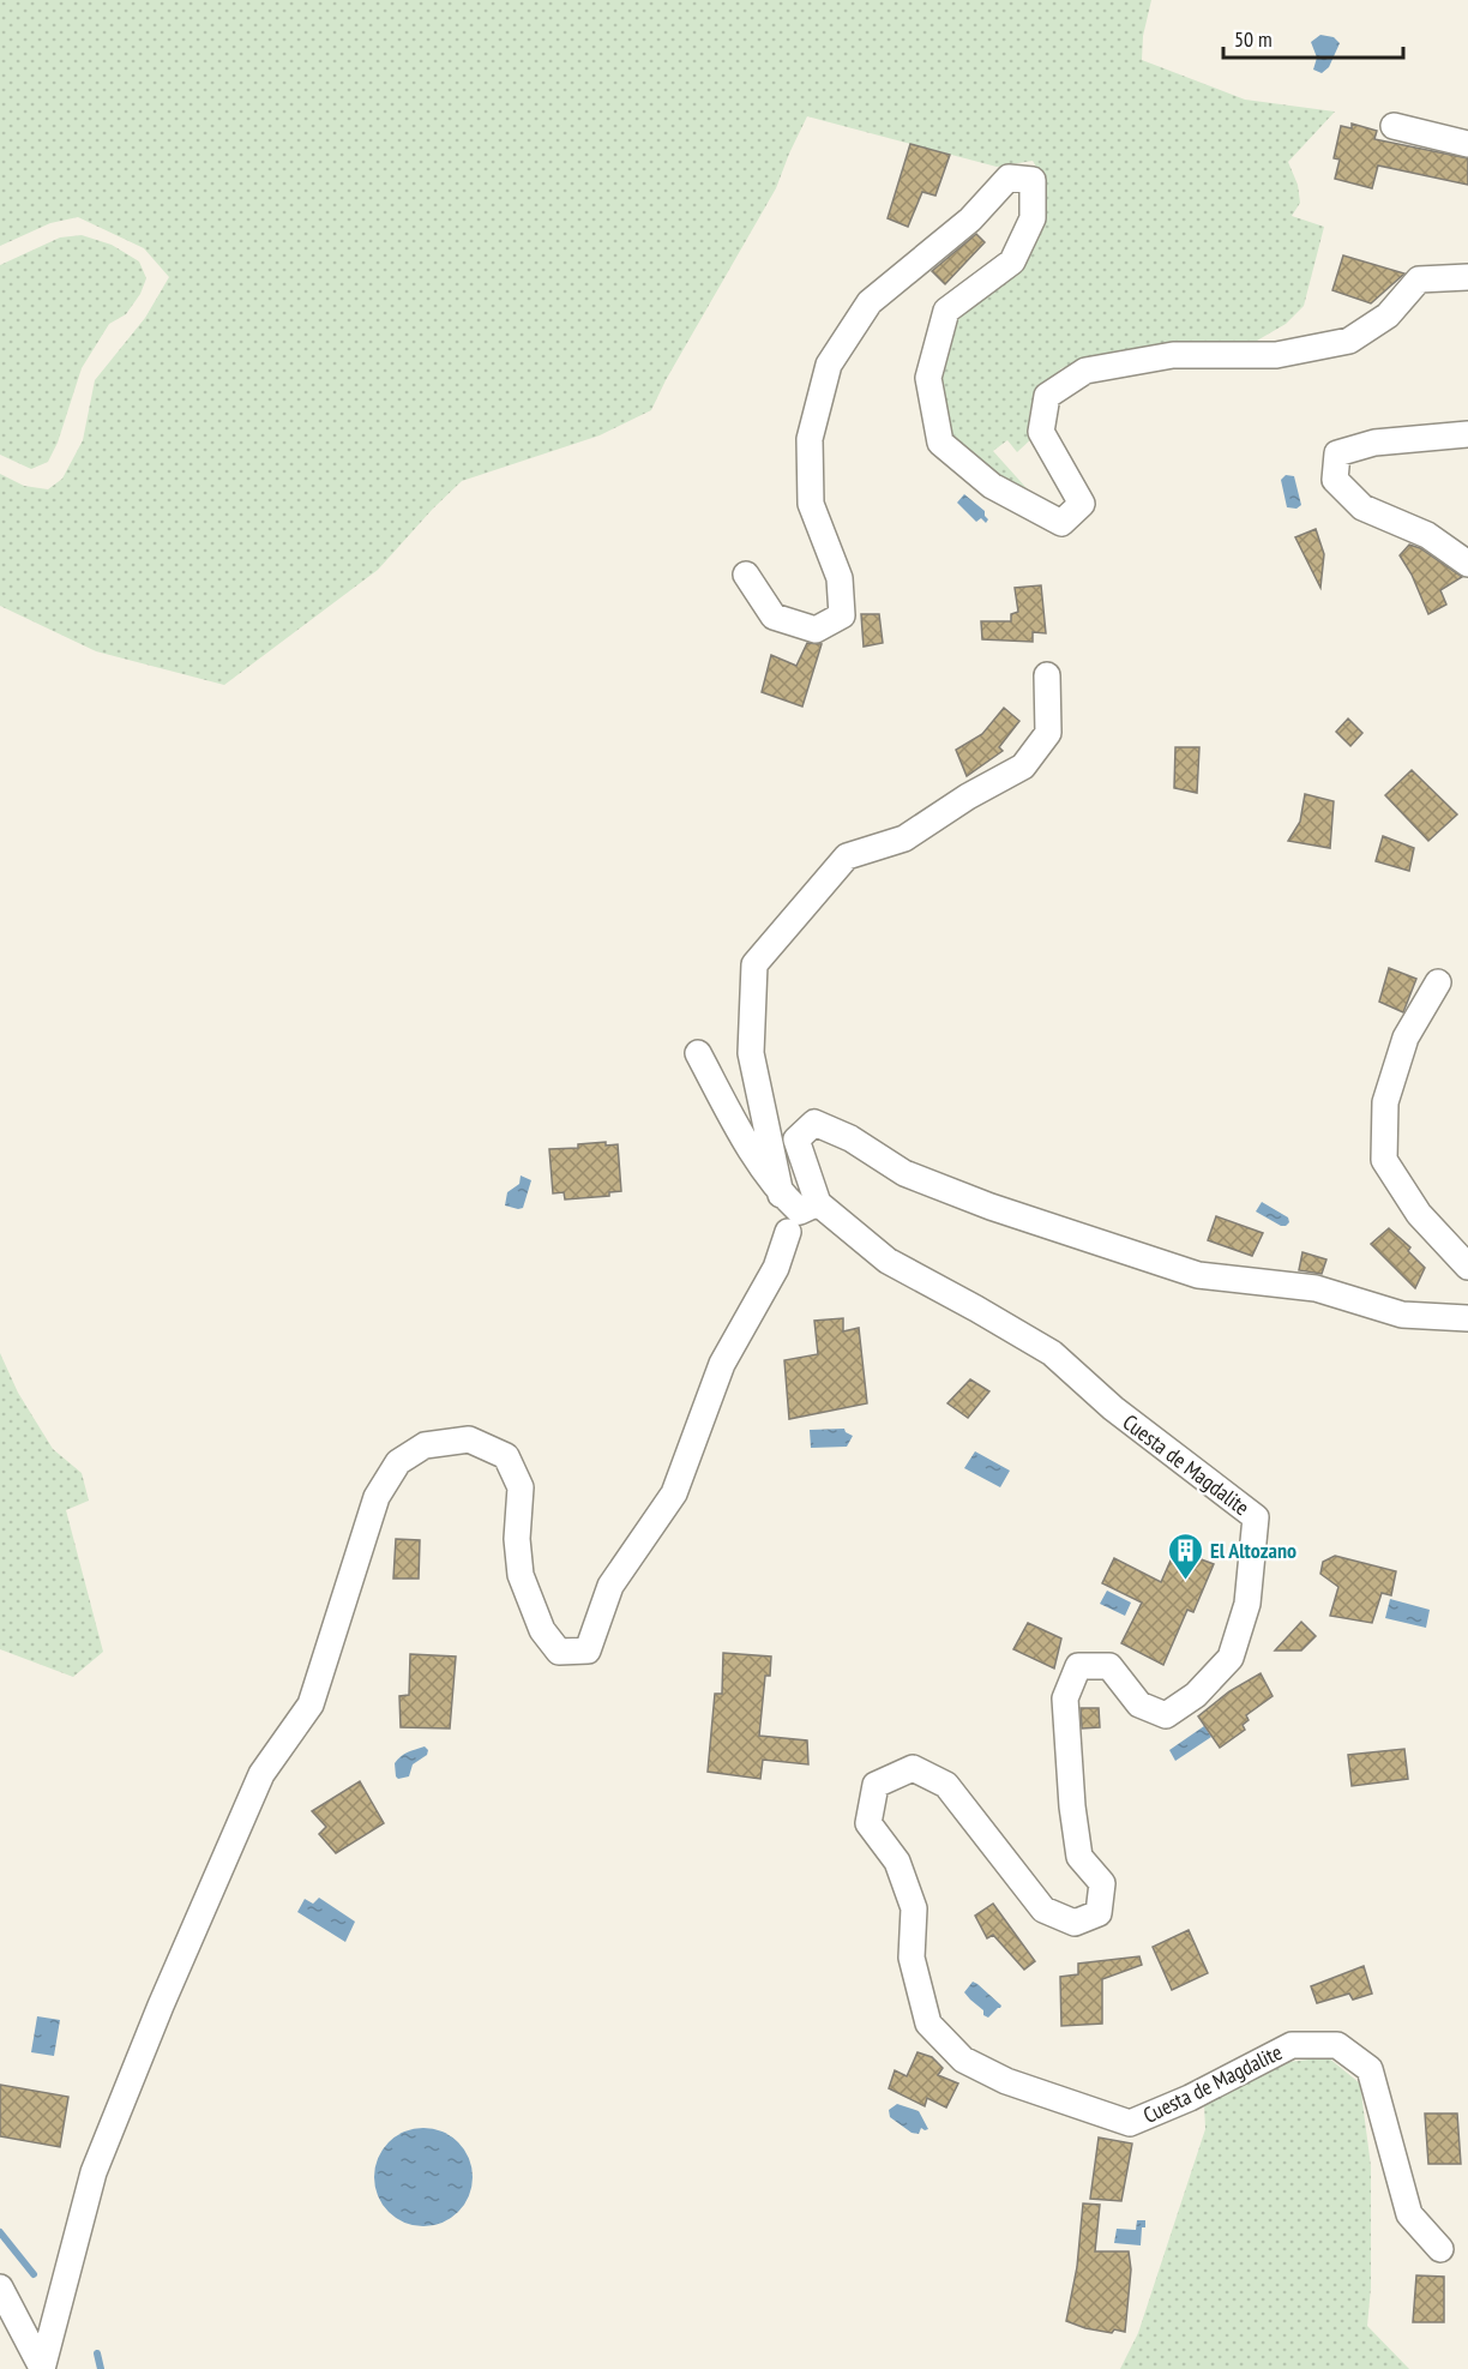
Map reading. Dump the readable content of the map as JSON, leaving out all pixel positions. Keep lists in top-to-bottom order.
{
  "streets": {
    "street": ["Cuesta de Magdalite"]
  },
  "places": {
    "building": ["El Altozano"]
  },
  "scale_bar": "50 m"
}
